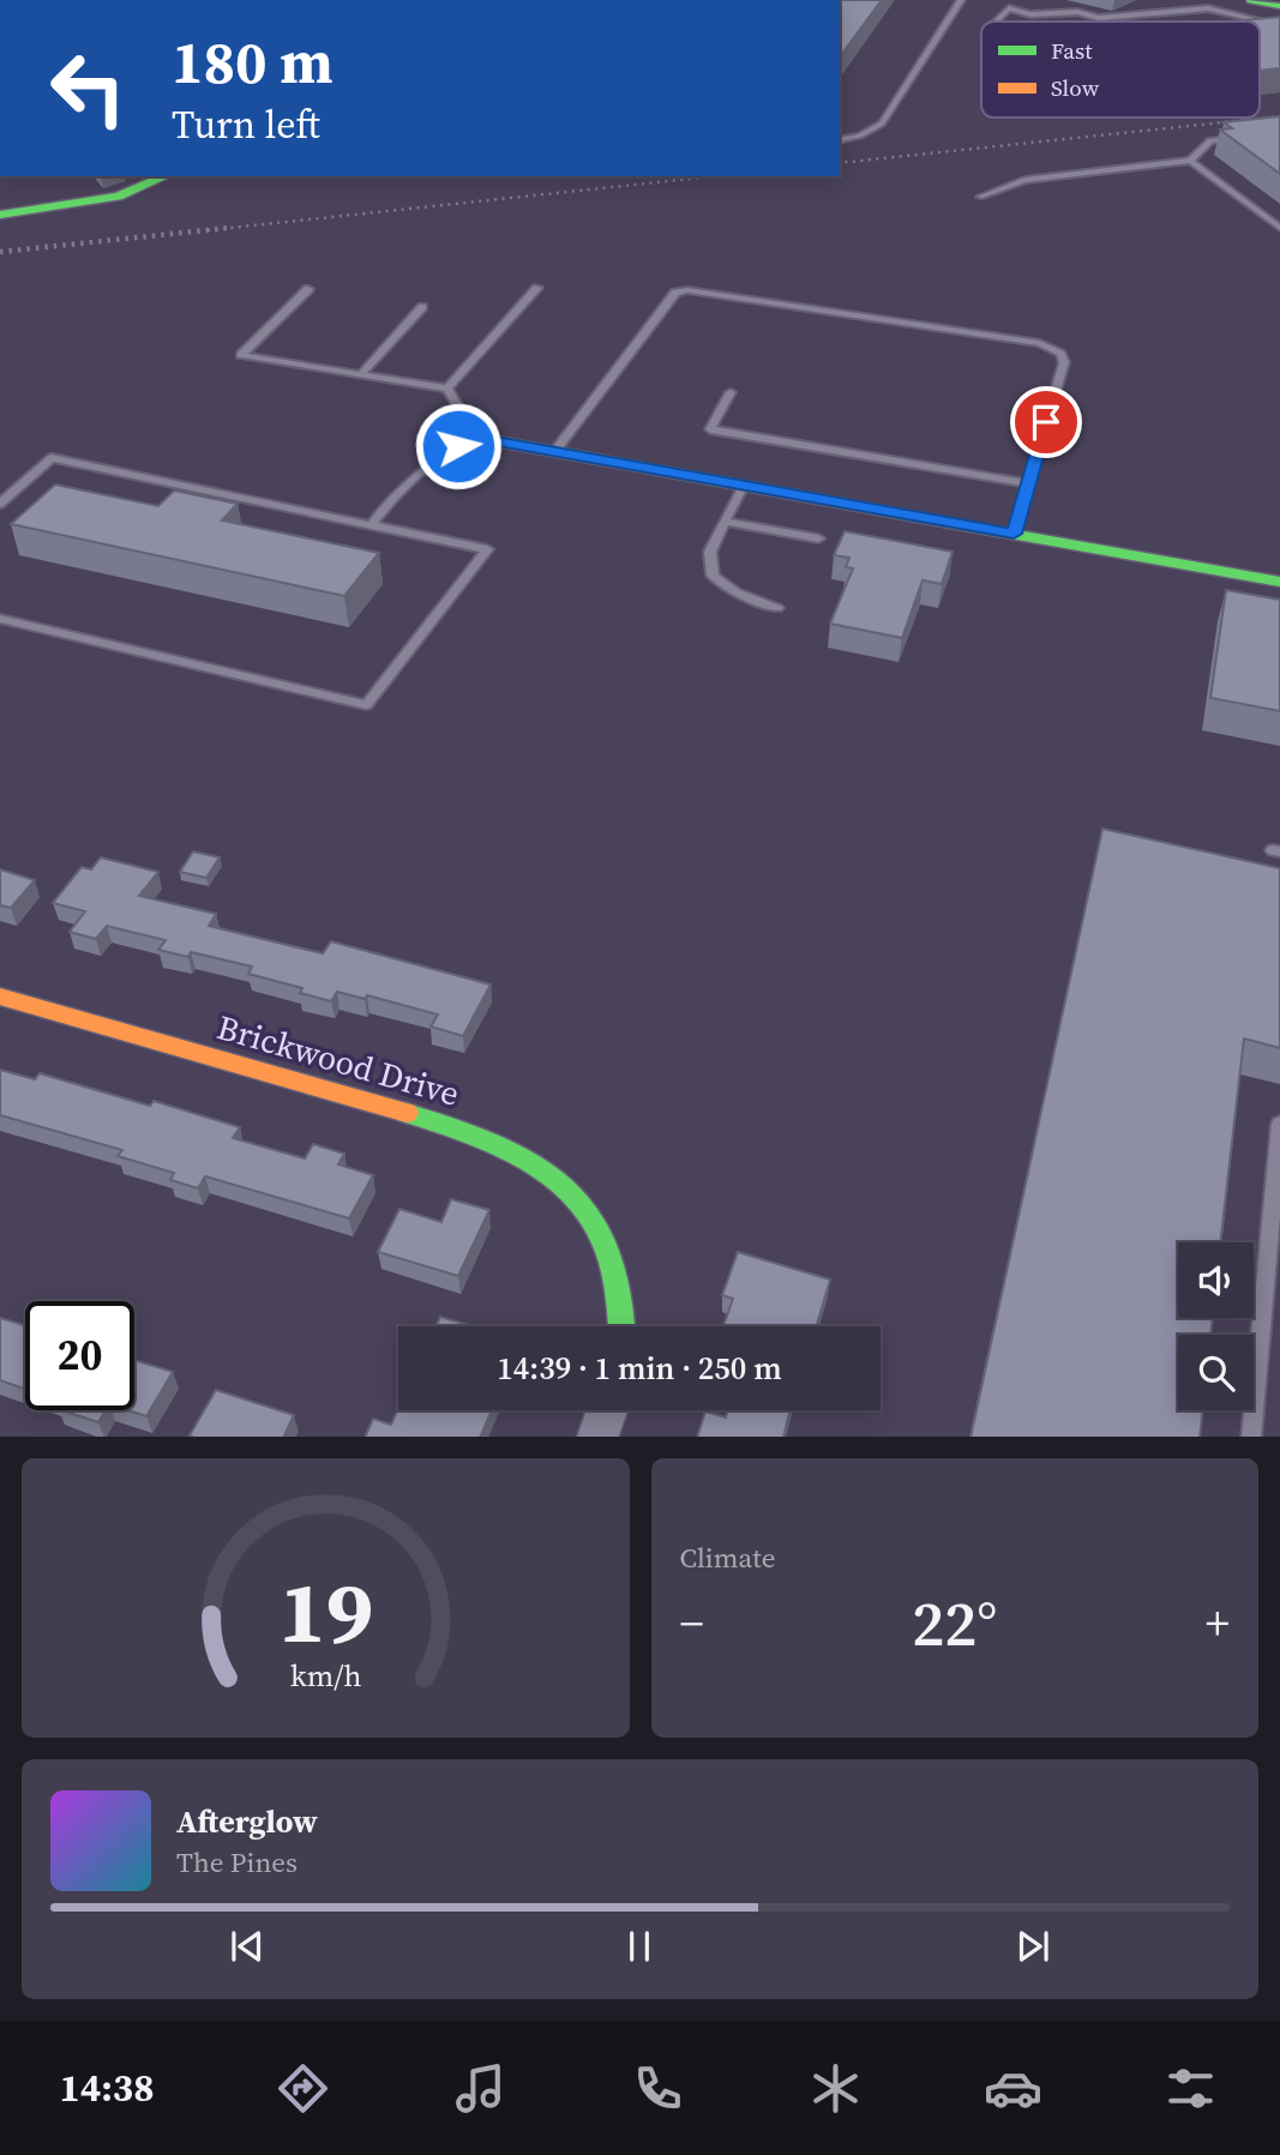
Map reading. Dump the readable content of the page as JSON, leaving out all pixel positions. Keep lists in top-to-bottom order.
{
  "streets": {
    "street": ["Brickwood Drive"]
  },
  "legend": ["Fast", "Slow"],
  "page": {
    "turn": ["180 m", "Turn left"],
    "limit": "20",
    "trip": "14:39 · 1 min · 250 m",
    "tile": "Climate",
    "heat": ["−", "22°", "+"],
    "song": ["Afterglow", "The Pines"],
    "tabs": "14:38",
    "gauge": ["19", "km/h"]
  }
}
